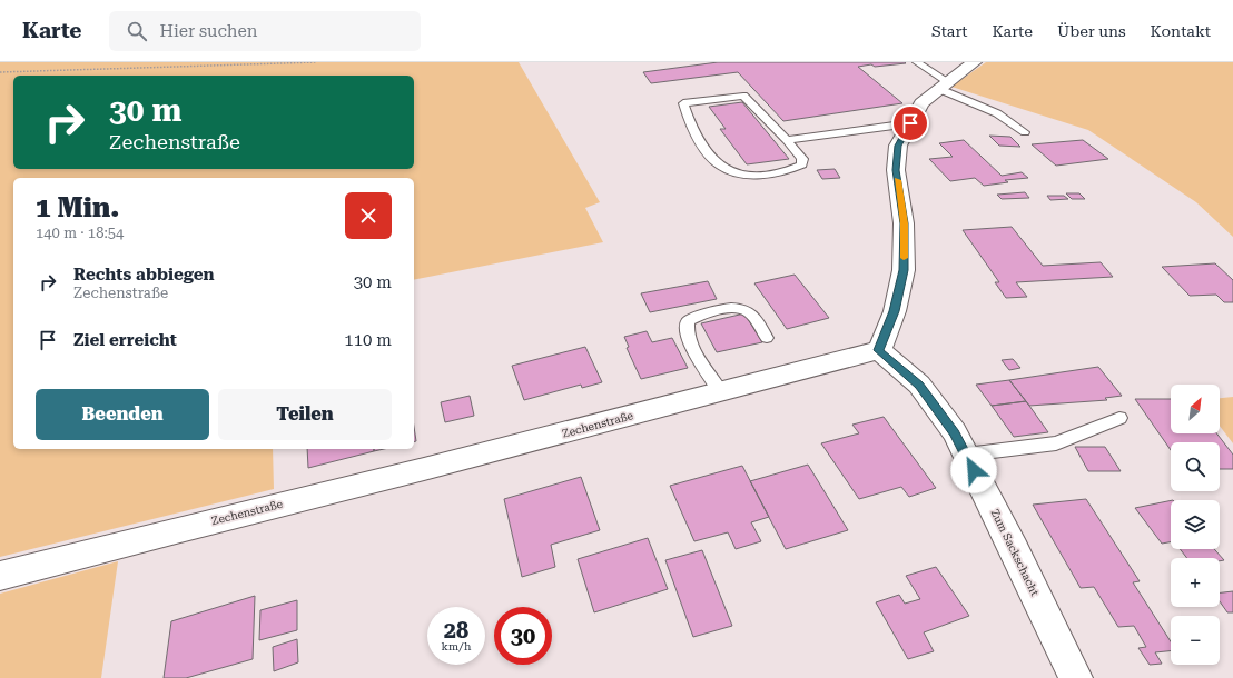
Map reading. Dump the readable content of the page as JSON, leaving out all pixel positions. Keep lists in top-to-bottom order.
{
  "streets": {
    "street": ["Zechenstraße", "Zum Sackschacht"]
  },
  "crossings": [
    ["Zechenstraße", "Zum Sackschacht"]
  ],
  "north": "top right",
  "page": {
    "header": "Karte",
    "search": "Hier suchen",
    "nav": [
      "Start",
      "Karte",
      "Über uns",
      "Kontakt"
    ],
    "turn": ["30 m", "Zechenstraße"],
    "heading": ["1 Min.", "140 m · 18:54"],
    "list": [
      {
        "name": "Rechts abbiegen",
        "note": "Zechenstraße",
        "value": "30 m"
      },
      {
        "name": "Ziel erreicht",
        "value": "110 m"
      }
    ],
    "buttons": ["Beenden", "Teilen"],
    "map_buttons": ["+", "−"],
    "speed": "28 km/h",
    "limit": "30"
  }
}
